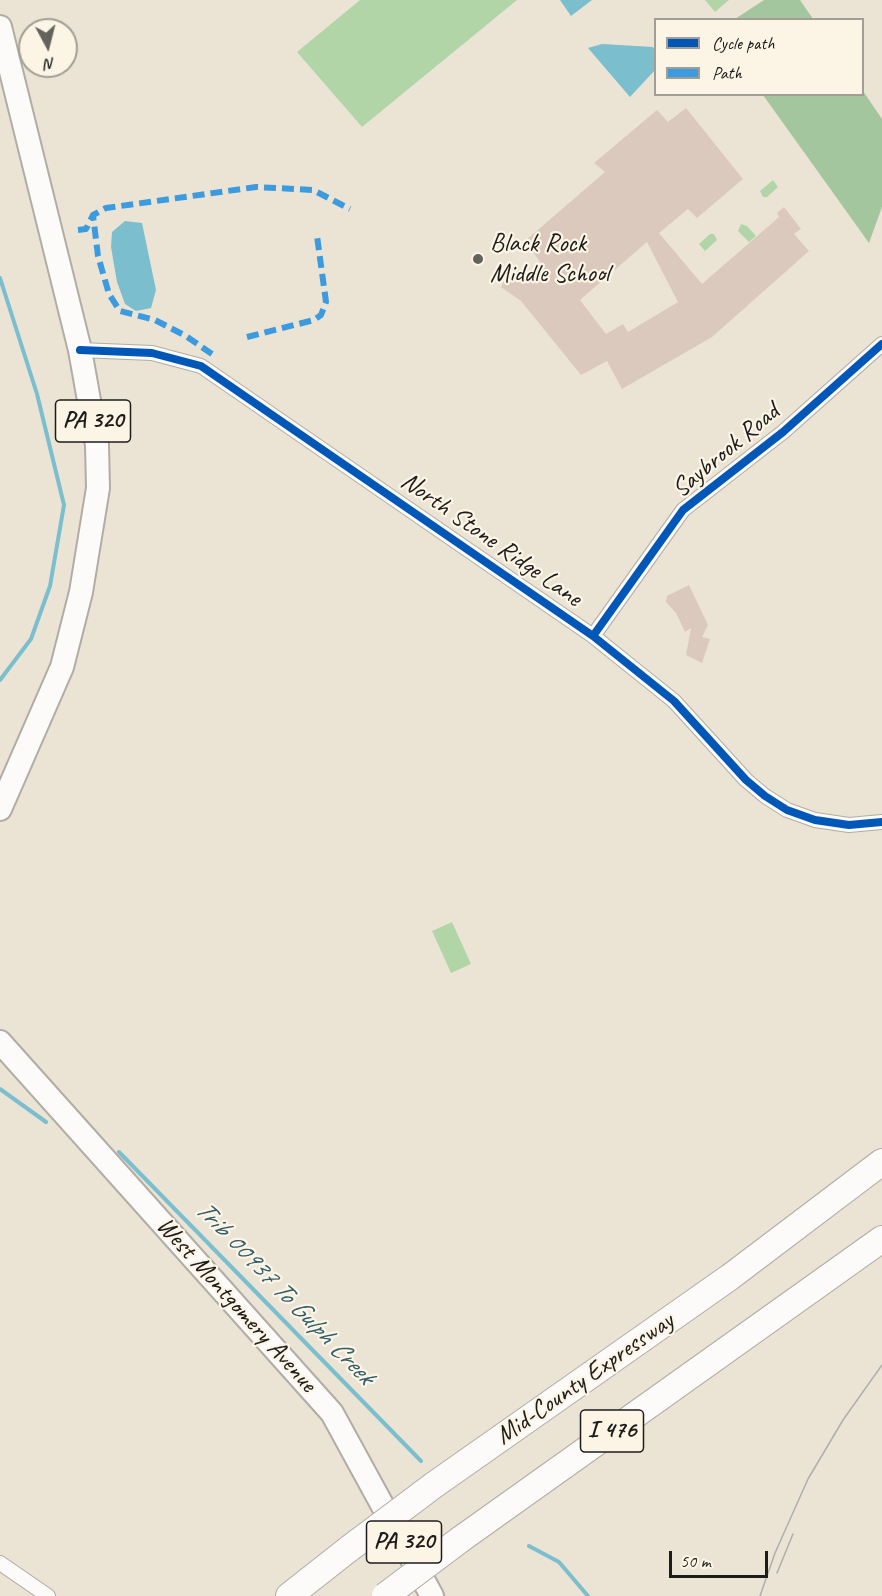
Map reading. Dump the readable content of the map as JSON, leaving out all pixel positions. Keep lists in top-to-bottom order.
{
  "streets": {
    "highway": ["Mid-County Expressway", "I 476"],
    "main road": ["PA 320", "West Montgomery Avenue"],
    "street": ["Saybrook Road", "North Stone Ridge Lane"]
  },
  "crossings": [
    ["PA 320", "North Stone Ridge Lane"],
    ["Saybrook Road", "North Stone Ridge Lane"]
  ],
  "water": ["Trib 00937 To Gulph Creek"],
  "places": ["Black Rock Middle School"],
  "legend": ["Cycle path", "Path"],
  "scale_bar": "50 m",
  "north": "bottom"
}
